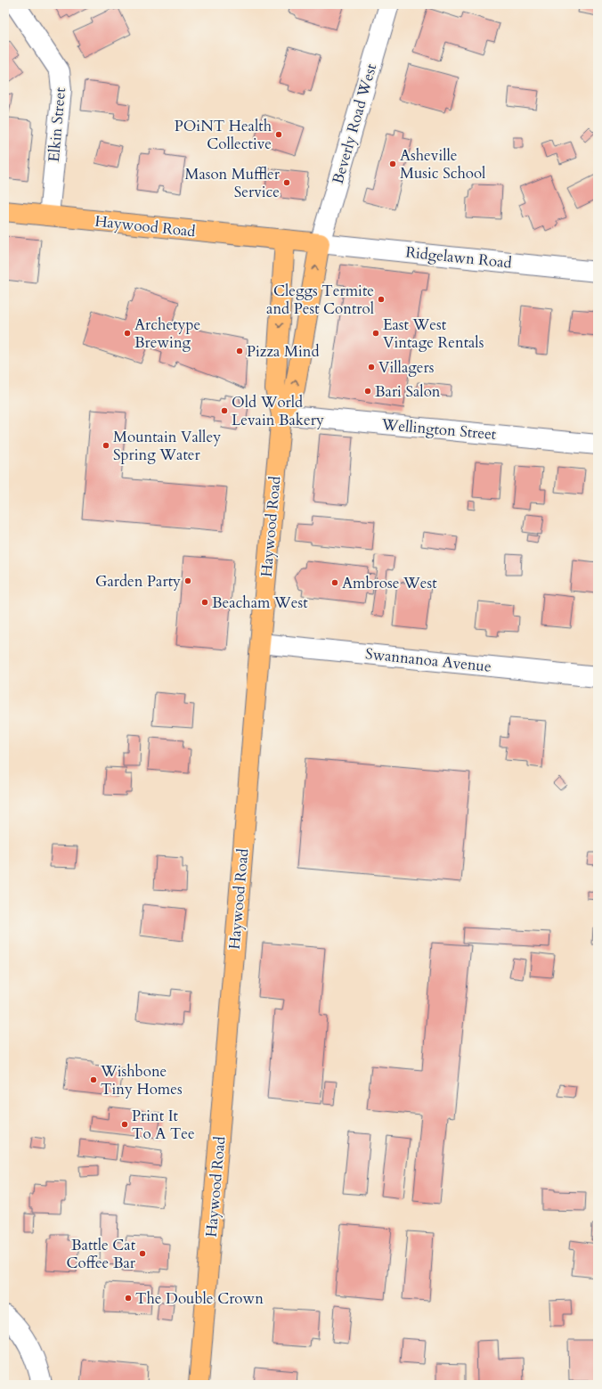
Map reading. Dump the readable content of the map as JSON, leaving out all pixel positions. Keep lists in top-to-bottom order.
{
  "streets": {
    "main road": ["Haywood Road"],
    "street": [
      "Beverly Road West",
      "Elkin Street",
      "Ridgelawn Road",
      "Wellington Street",
      "Swannanoa Avenue"
    ]
  },
  "crossings": [
    ["Beverly Road West", "Haywood Road"],
    ["Beverly Road West", "Ridgelawn Road"],
    ["Elkin Street", "Haywood Road"],
    ["Haywood Road", "Ridgelawn Road"],
    ["Haywood Road", "Wellington Street"],
    ["Haywood Road", "Swannanoa Avenue"]
  ],
  "places": [
    "POiNT Health Collective",
    "Asheville Music School",
    "Mason Muffler Service",
    "Cleggs Termite and Pest Control",
    "Archetype Brewing",
    "East West Vintage Rentals",
    "Pizza Mind",
    "Villagers",
    "Bari Salon",
    "Old World Levain Bakery",
    "Mountain Valley Spring Water",
    "Garden Party",
    "Ambrose West",
    "Beacham West",
    "Wishbone Tiny Homes",
    "Print It To A Tee",
    "Battle Cat Coffee Bar",
    "The Double Crown"
  ]
}
